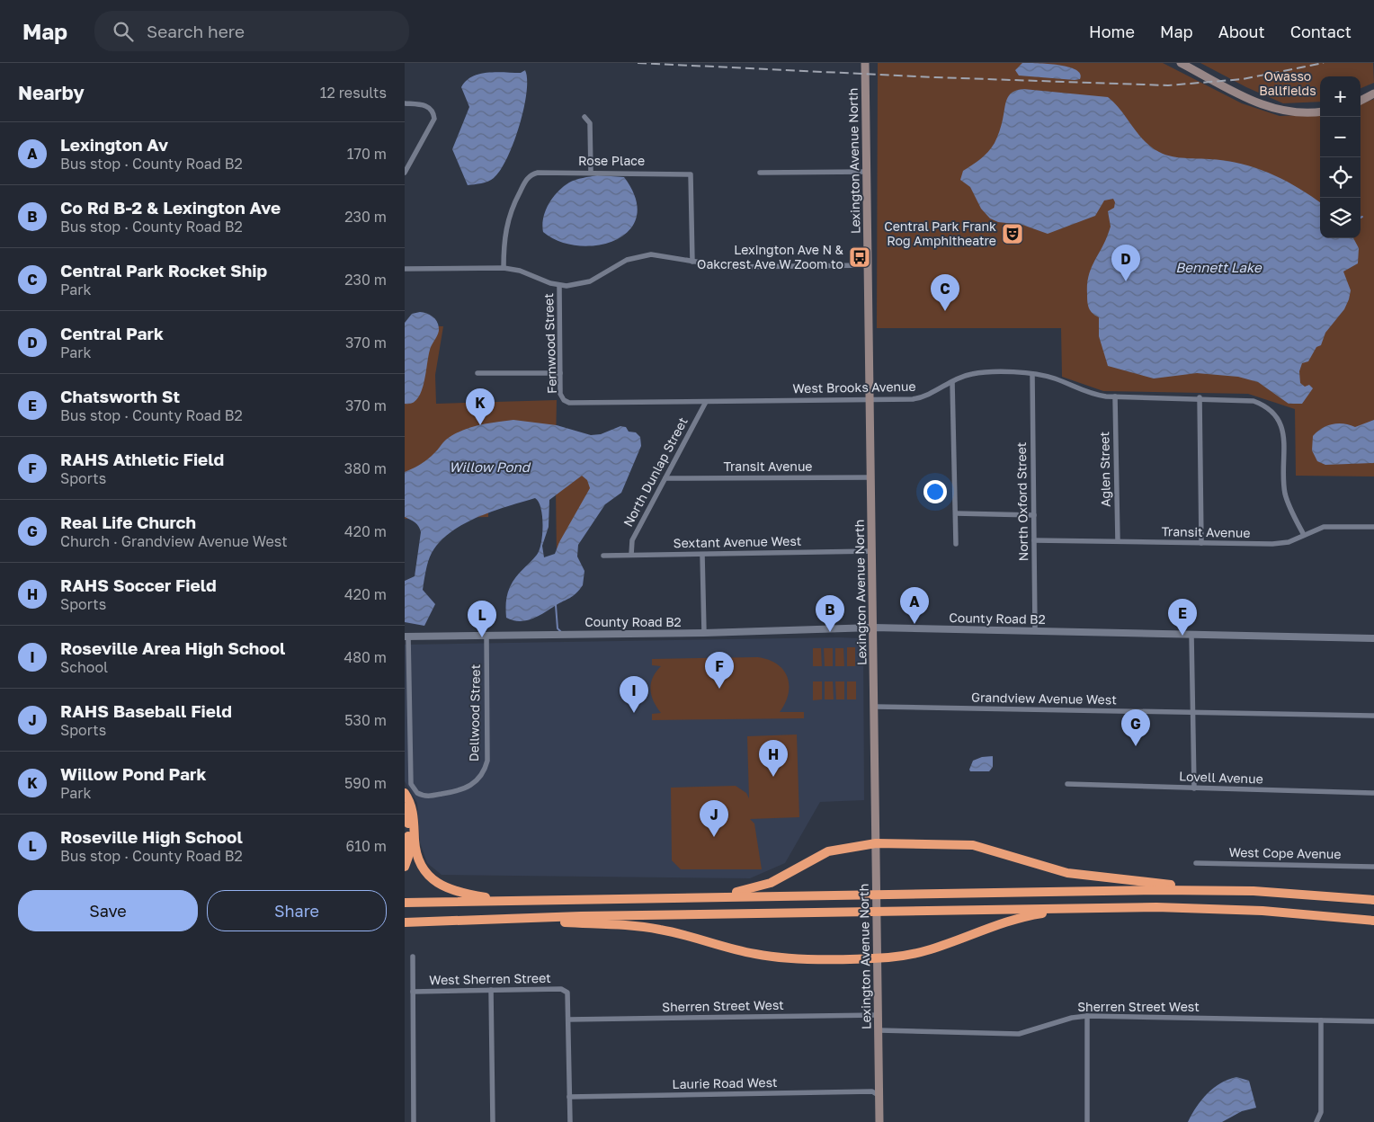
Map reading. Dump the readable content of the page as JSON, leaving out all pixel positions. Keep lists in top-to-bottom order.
{
  "streets": {
    "main road": ["Lexington Avenue North"],
    "street": [
      "Rose Place",
      "Fernwood Street",
      "West Brooks Avenue",
      "Transit Avenue",
      "Aglen Street",
      "North Dunlap Street",
      "North Oxford Street",
      "Sextant Avenue West",
      "County Road B2",
      "Grandview Avenue West",
      "Dellwood Street",
      "Lovell Avenue",
      "West Cope Avenue",
      "West Sherren Street",
      "Sherren Street West",
      "Laurie Road West"
    ]
  },
  "crossings": [
    ["Lexington Avenue North", "West Brooks Avenue"],
    ["Lexington Avenue North", "Transit Avenue"],
    ["Lexington Avenue North", "Sextant Avenue West"],
    ["Lexington Avenue North", "County Road B2"],
    ["Lexington Avenue North", "Grandview Avenue West"],
    ["Lexington Avenue North", "Sherren Street West"],
    ["Lexington Avenue North", "Laurie Road West"],
    ["Fernwood Street", "West Brooks Avenue"],
    ["West Brooks Avenue", "Transit Avenue"],
    ["West Brooks Avenue", "Aglen Street"],
    ["West Brooks Avenue", "North Dunlap Street"],
    ["West Brooks Avenue", "North Oxford Street"],
    ["Transit Avenue", "Aglen Street"],
    ["Transit Avenue", "North Dunlap Street"],
    ["Transit Avenue", "North Oxford Street"],
    ["North Dunlap Street", "Sextant Avenue West"],
    ["North Oxford Street", "County Road B2"],
    ["County Road B2", "Dellwood Street"],
    ["West Sherren Street", "Sherren Street West"]
  ],
  "water": ["Bennett Lake", "Willow Pond"],
  "parks": ["Owasso Ballfields"],
  "places": {
    "theatre": ["Central Park Frank Rog Amphitheatre"],
    "bus stop": ["Lexington Ave N & Oakcrest Ave W Zoom to"]
  },
  "page": {
    "header": "Map",
    "search": "Search here",
    "nav": [
      "Home",
      "Map",
      "About",
      "Contact"
    ],
    "heading": ["Nearby", "12 results"],
    "map_buttons": ["+", "−"],
    "list": [
      {
        "mark": "A",
        "name": "Lexington Av",
        "note": "Bus stop · County Road B2",
        "value": "170 m"
      },
      {
        "mark": "B",
        "name": "Co Rd B-2 & Lexington Ave",
        "note": "Bus stop · County Road B2",
        "value": "230 m"
      },
      {
        "mark": "C",
        "name": "Central Park Rocket Ship",
        "note": "Park",
        "value": "230 m"
      },
      {
        "mark": "D",
        "name": "Central Park",
        "note": "Park",
        "value": "370 m"
      },
      {
        "mark": "E",
        "name": "Chatsworth St",
        "note": "Bus stop · County Road B2",
        "value": "370 m"
      },
      {
        "mark": "F",
        "name": "RAHS Athletic Field",
        "note": "Sports",
        "value": "380 m"
      },
      {
        "mark": "G",
        "name": "Real Life Church",
        "note": "Church · Grandview Avenue West",
        "value": "420 m"
      },
      {
        "mark": "H",
        "name": "RAHS Soccer Field",
        "note": "Sports",
        "value": "420 m"
      },
      {
        "mark": "I",
        "name": "Roseville Area High School",
        "note": "School",
        "value": "480 m"
      },
      {
        "mark": "J",
        "name": "RAHS Baseball Field",
        "note": "Sports",
        "value": "530 m"
      },
      {
        "mark": "K",
        "name": "Willow Pond Park",
        "note": "Park",
        "value": "590 m"
      },
      {
        "mark": "L",
        "name": "Roseville High School",
        "note": "Bus stop · County Road B2",
        "value": "610 m"
      }
    ],
    "pins": [
      "D",
      "C",
      "K",
      "A",
      "B",
      "E",
      "L",
      "F",
      "I",
      "G",
      "H",
      "J"
    ],
    "buttons": ["Save", "Share"]
  }
}
